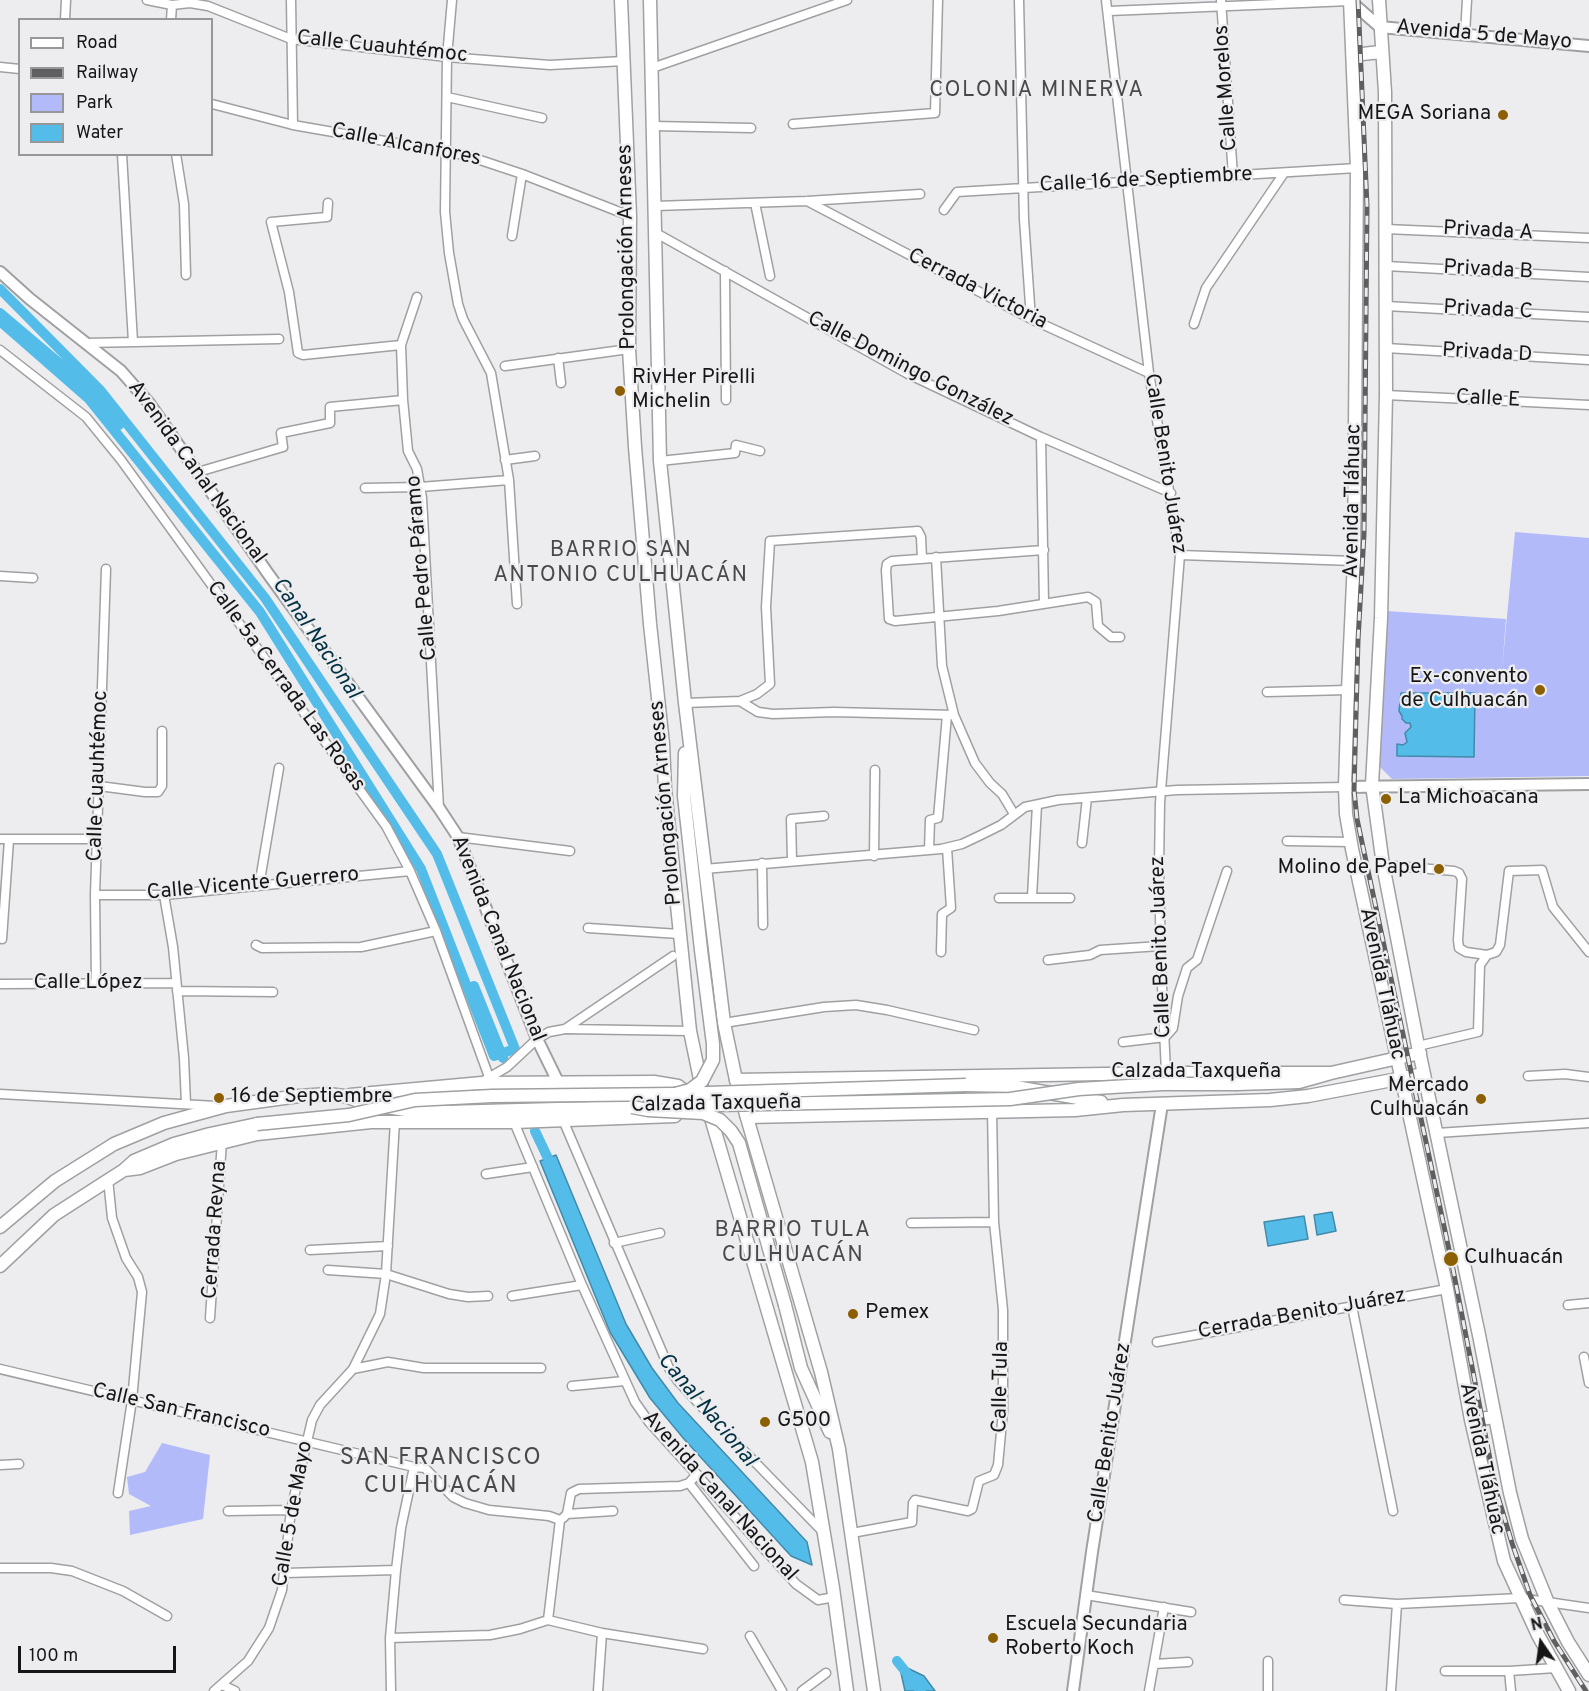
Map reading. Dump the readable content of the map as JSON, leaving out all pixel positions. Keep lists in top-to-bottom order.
{
  "streets": {
    "main road": ["Prolongación Arneses", "Avenida Tláhuac", "Calzada Taxqueña"],
    "street": [
      "Avenida 5 de Mayo",
      "Calle Cuauhtémoc",
      "Calle Morelos",
      "Calle Alcanfores",
      "Calle 16 de Septiembre",
      "Privada A",
      "Privada B",
      "Cerrada Victoria",
      "Privada C",
      "Privada D",
      "Calle Domingo González",
      "Calle E",
      "Calle Benito Juárez",
      "Avenida Canal Nacional",
      "Calle Pedro Páramo",
      "Calle 5a Cerrada Las Rosas",
      "Calle Vicente Guerrero",
      "Calle López",
      "Cerrada Reyna",
      "Cerrada Benito Juárez",
      "Calle Tula",
      "Calle San Francisco",
      "Calle 5 de Mayo"
    ]
  },
  "crossings": [
    ["Avenida 5 de Mayo", "Avenida Tláhuac"],
    ["Calle Cuauhtémoc", "Prolongación Arneses"],
    ["Calle Cuauhtémoc", "Calle Vicente Guerrero"],
    ["Calle Cuauhtémoc", "Calle López"],
    ["Calle Morelos", "Calle 16 de Septiembre"],
    ["Calle Alcanfores", "Prolongación Arneses"],
    ["Calle 16 de Septiembre", "Calle Benito Juárez"],
    ["Calle 16 de Septiembre", "Avenida Tláhuac"],
    ["Privada A", "Avenida Tláhuac"],
    ["Prolongación Arneses", "Calle Domingo González"],
    ["Prolongación Arneses", "Avenida Canal Nacional"],
    ["Prolongación Arneses", "Calzada Taxqueña"],
    ["Prolongación Arneses", "Calle Tula"],
    ["Privada B", "Avenida Tláhuac"],
    ["Cerrada Victoria", "Calle Benito Juárez"],
    ["Privada C", "Avenida Tláhuac"],
    ["Privada D", "Avenida Tláhuac"],
    ["Calle Domingo González", "Calle Benito Juárez"],
    ["Calle E", "Avenida Tláhuac"],
    ["Calle Benito Juárez", "Calzada Taxqueña"],
    ["Avenida Canal Nacional", "Calle Pedro Páramo"],
    ["Avenida Canal Nacional", "Calzada Taxqueña"],
    ["Avenida Tláhuac", "Calzada Taxqueña"],
    ["Avenida Tláhuac", "Cerrada Benito Juárez"],
    ["Calle 5a Cerrada Las Rosas", "Calle Vicente Guerrero"],
    ["Calle 5a Cerrada Las Rosas", "Calzada Taxqueña"],
    ["Calzada Taxqueña", "Cerrada Reyna"],
    ["Calzada Taxqueña", "Calle Tula"],
    ["Calzada Taxqueña", "Calle 5 de Mayo"],
    ["Calle San Francisco", "Calle 5 de Mayo"]
  ],
  "districts": [
    "COLONIA MINERVA",
    "BARRIO SAN ANTONIO CULHUACÁN",
    "BARRIO TULA CULHUACÁN",
    "SAN FRANCISCO CULHUACÁN"
  ],
  "water": ["Canal Nacional"],
  "places": [
    "MEGA Soriana",
    "RivHer Pirelli Michelin",
    "Ex-convento de Culhuacán",
    "La Michoacana",
    "Molino de Papel",
    "16 de Septiembre",
    "Mercado Culhuacán",
    "Culhuacán",
    "Pemex",
    "G500",
    "Escuela Secundaria Roberto Koch"
  ],
  "legend": [
    "Road",
    "Railway",
    "Park",
    "Water"
  ],
  "scale_bar": "100 m",
  "north": "top"
}
